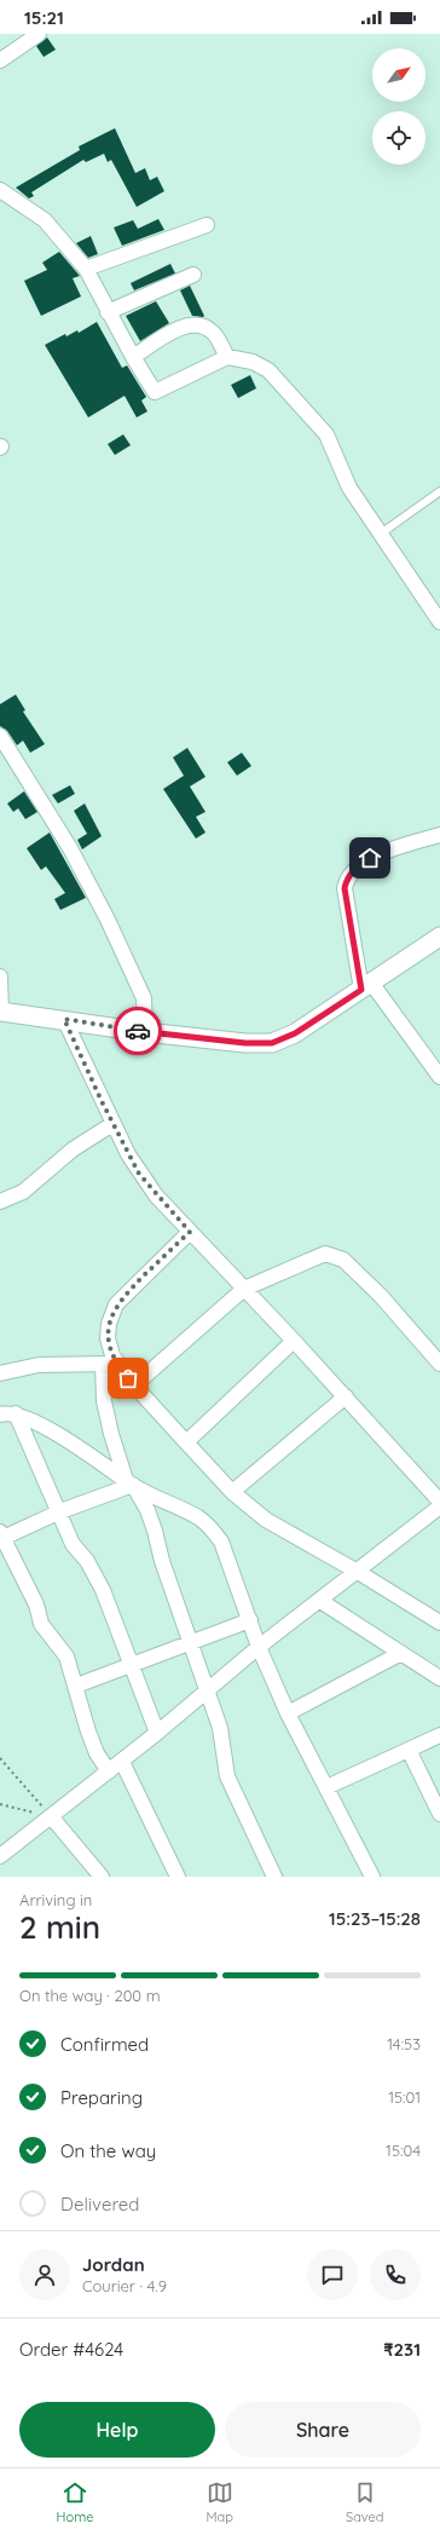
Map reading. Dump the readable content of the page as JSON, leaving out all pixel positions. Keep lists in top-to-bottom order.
{
  "north": "top right",
  "page": {
    "status": "15:21",
    "heading": ["2 min", "Arriving in", "15:23–15:28"],
    "panel": [
      "Jordan",
      "Courier · 4.9",
      "Order #4624",
      "₹231"
    ],
    "bar": "On the way · 200 m",
    "list": [
      ["Confirmed", "14:53"],
      ["Preparing", "15:01"],
      ["On the way", "15:04"],
      "Delivered"
    ],
    "buttons": ["Help", "Share"],
    "tabs": ["Home", "Map", "Saved"]
  }
}
